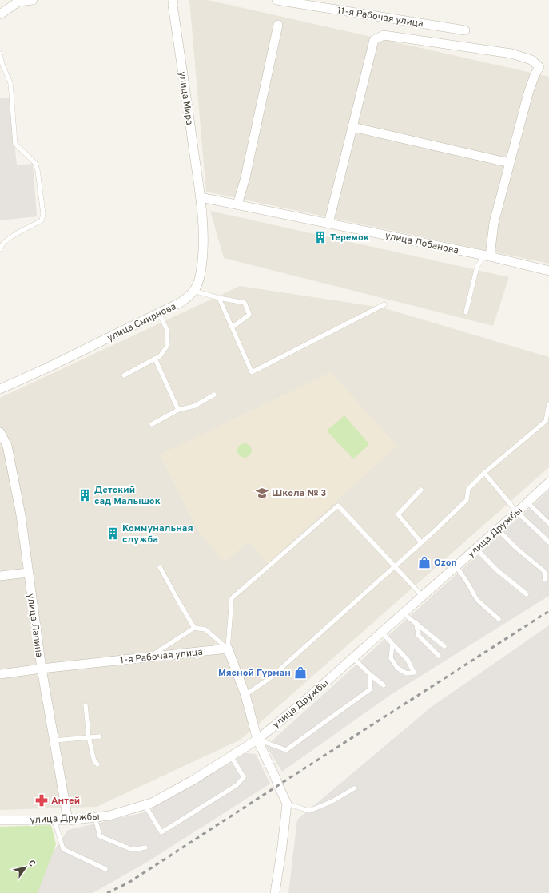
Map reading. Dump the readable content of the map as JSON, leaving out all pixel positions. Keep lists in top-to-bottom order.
{
  "streets": {
    "street": [
      "11-я Рабочая улица",
      "улица Мира",
      "улица Лобанова",
      "улица Смирнова",
      "улица Дружбы",
      "улица Лапина",
      "1-я Рабочая улица"
    ]
  },
  "crossings": [
    ["улица Мира", "улица Лобанова"],
    ["улица Мира", "улица Смирнова"],
    ["улица Лобанова", "улица Смирнова"],
    ["улица Дружбы", "улица Лапина"],
    ["улица Лапина", "1-я Рабочая улица"]
  ],
  "places": {
    "building": ["Теремок", "Детский сад Малышок", "Коммунальная служба"],
    "school or university": ["Школа № 3"],
    "shop": ["Ozon", "Мясной Гурман"],
    "pharmacy": ["Антей"]
  },
  "north": "top right"
}
